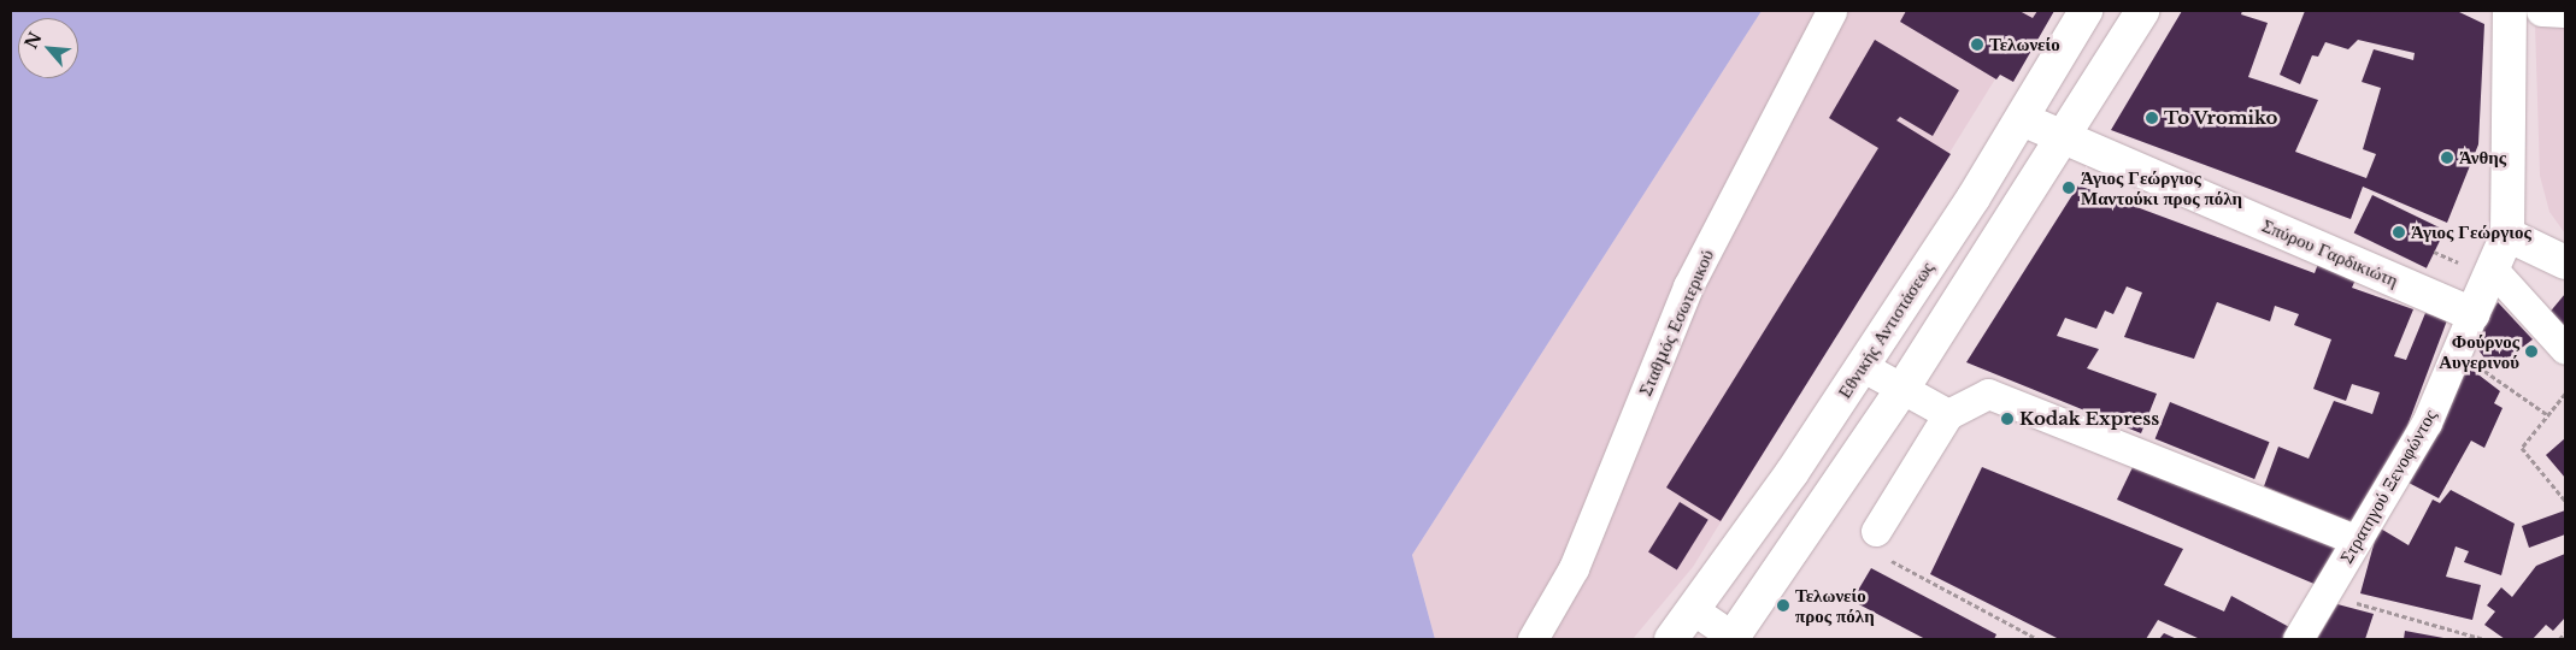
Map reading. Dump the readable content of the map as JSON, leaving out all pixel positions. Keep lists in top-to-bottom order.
{
  "streets": {
    "main road": ["Σπύρου Γαρδικιώτη", "Εθνικής Αντιστάσεως", "Στρατηγού Ξενοφώντος"],
    "street": ["Σταθμός Εσωτερικού"]
  },
  "crossings": [
    ["Σπύρου Γαρδικιώτη", "Εθνικής Αντιστάσεως"],
    ["Σπύρου Γαρδικιώτη", "Στρατηγού Ξενοφώντος"]
  ],
  "places": [
    "Τελωνείο",
    "To Vromiko",
    "Άνθης",
    "Άγιος Γεώργιος Μαντούκι προς πόλη",
    "Άγιος Γεώργιος",
    "Φούρνος Αυγερινού",
    "Kodak Express",
    "Τελωνείο προς πόλη"
  ],
  "north": "top left"
}
